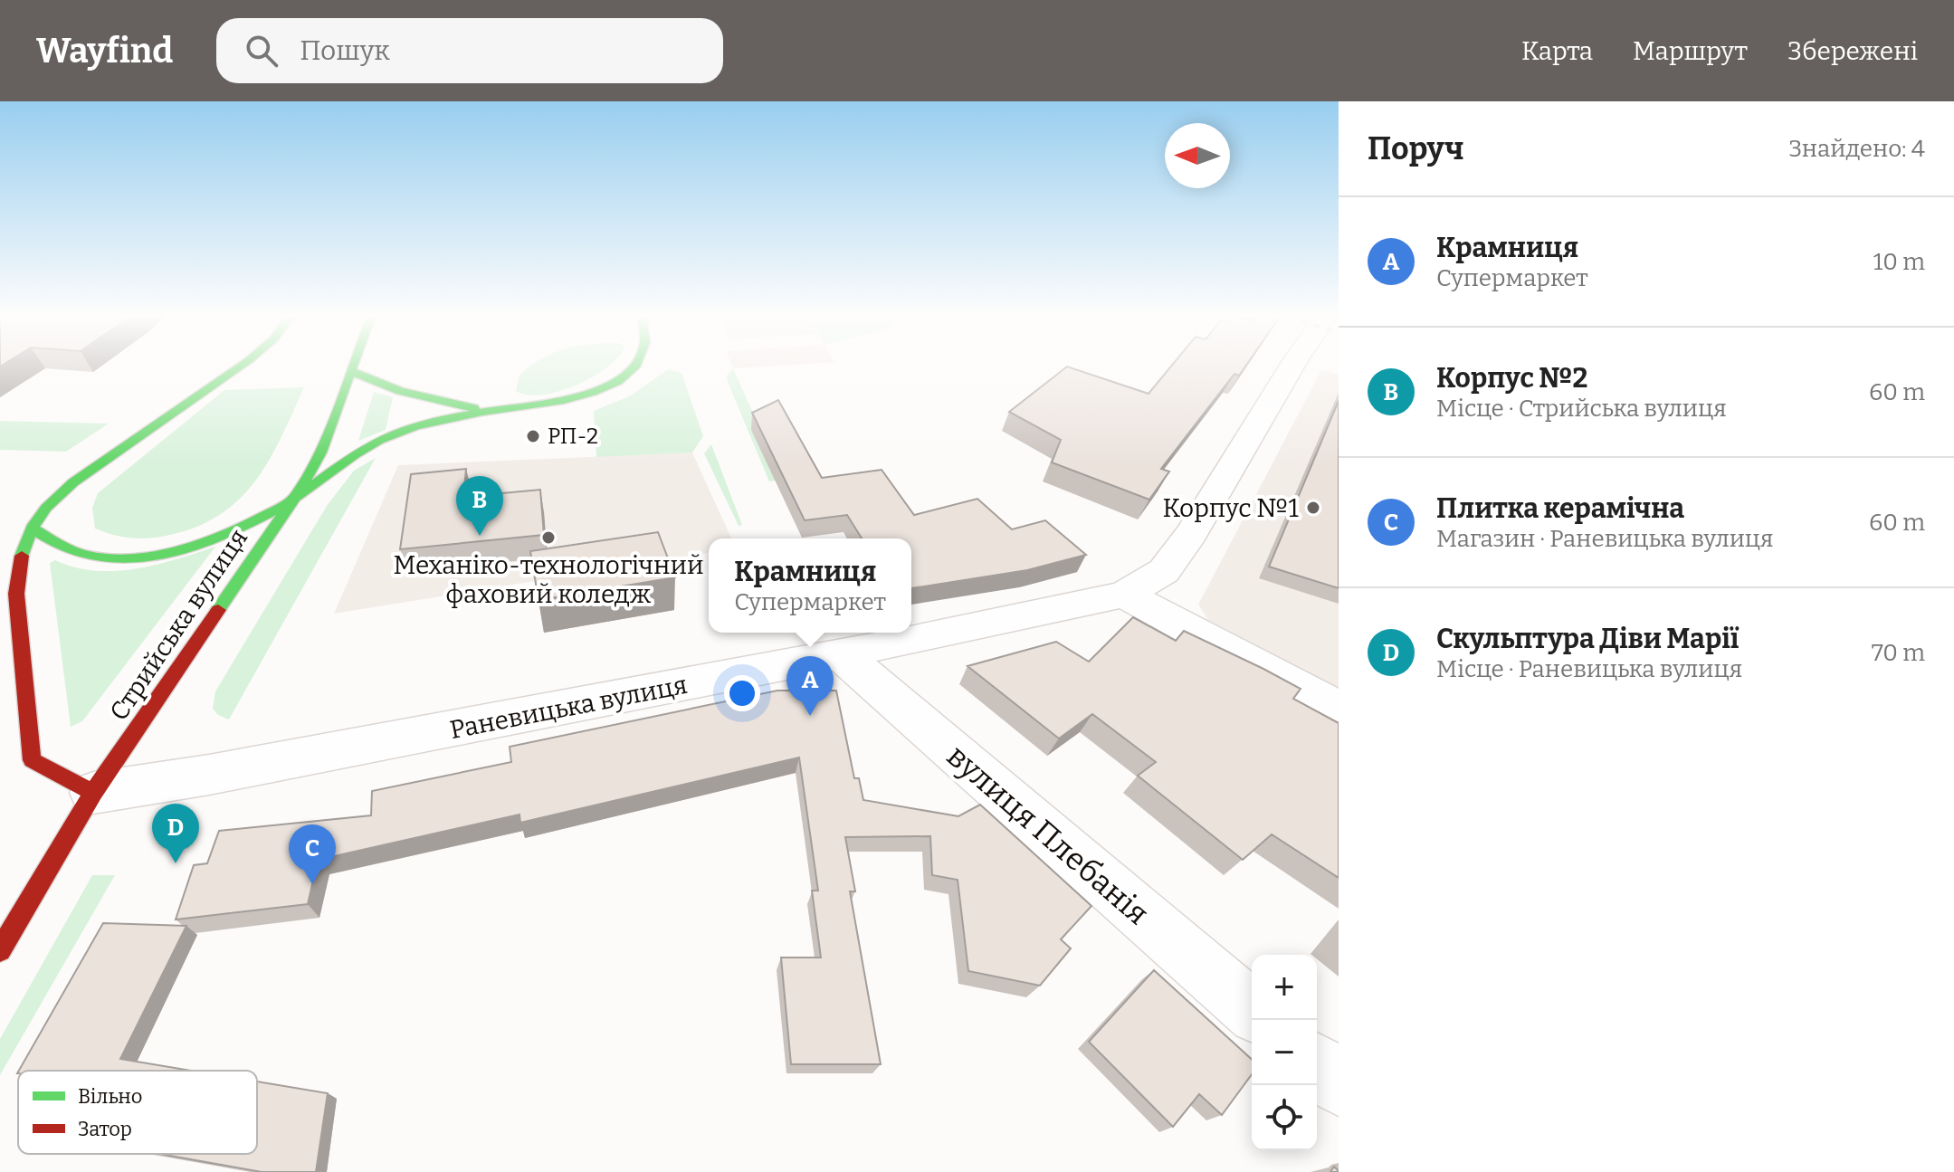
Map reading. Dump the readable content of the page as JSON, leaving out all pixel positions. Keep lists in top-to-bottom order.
{
  "streets": {
    "street": ["Стрийська вулиця", "Раневицька вулиця", "вулиця Плебанія"]
  },
  "crossings": [
    ["Стрийська вулиця", "Раневицька вулиця"],
    ["Раневицька вулиця", "вулиця Плебанія"]
  ],
  "places": ["РП-2", "Корпус №1", "Механіко-технологічний фаховий коледж"],
  "legend": ["Вільно", "Затор"],
  "north": "left",
  "page": {
    "header": "Wayfind",
    "search": "Пошук",
    "nav": ["Карта", "Маршрут", "Збережені"],
    "heading": ["Поруч", "Знайдено: 4"],
    "list": [
      {
        "mark": "A",
        "name": "Крамниця",
        "note": "Супермаркет",
        "value": "10 m"
      },
      {
        "mark": "B",
        "name": "Корпус №2",
        "note": "Місце · Стрийська вулиця",
        "value": "60 m"
      },
      {
        "mark": "C",
        "name": "Плитка керамічна",
        "note": "Магазин · Раневицька вулиця",
        "value": "60 m"
      },
      {
        "mark": "D",
        "name": "Скульптура Діви Марії",
        "note": "Місце · Раневицька вулиця",
        "value": "70 m"
      }
    ],
    "pins": [
      "B",
      "A",
      "D",
      "C"
    ],
    "popup": ["Крамниця", "Супермаркет"],
    "map_buttons": ["+", "−"]
  }
}
